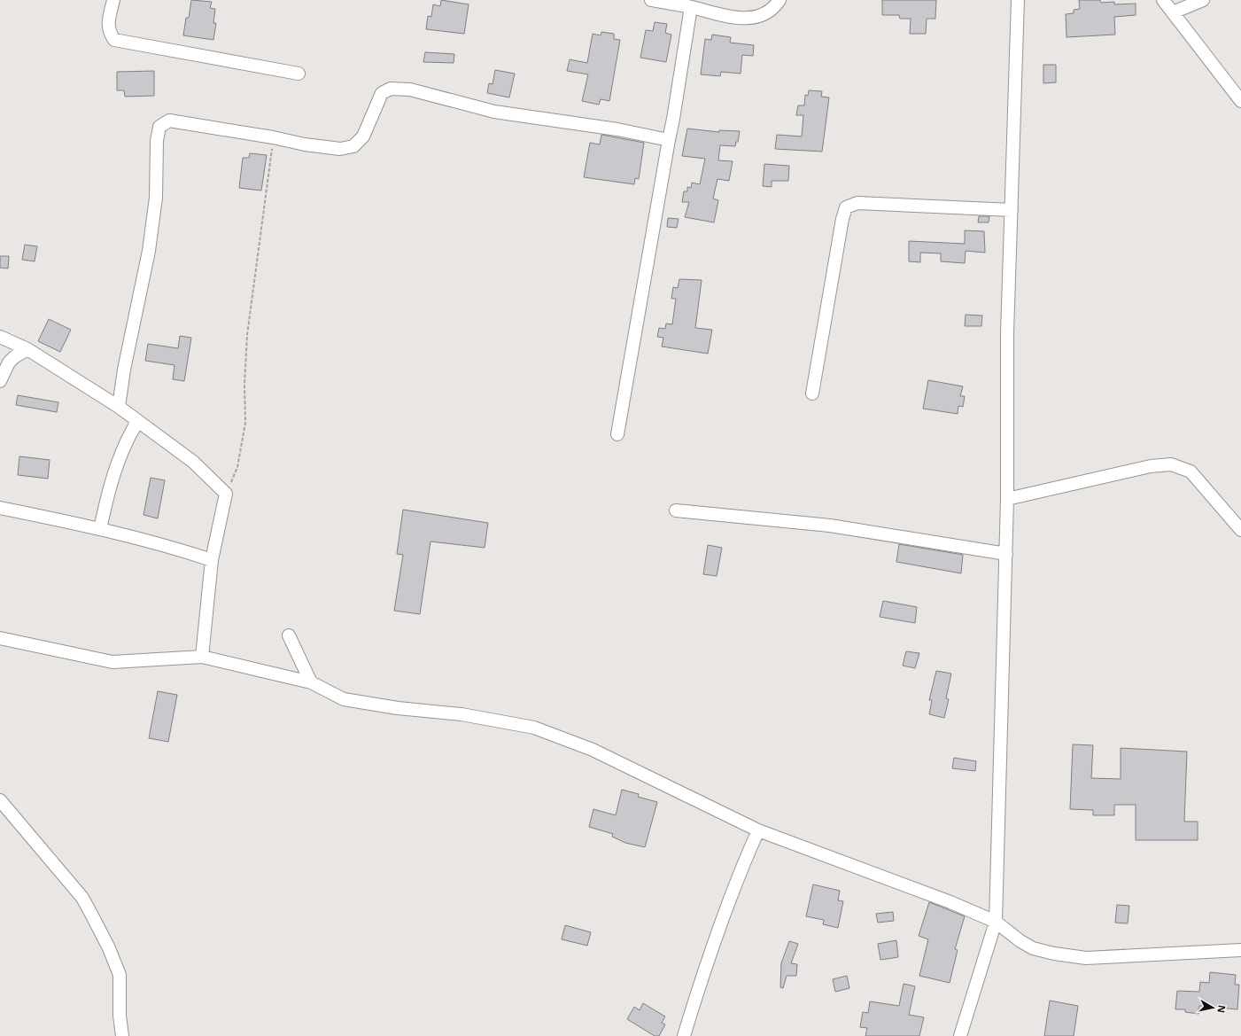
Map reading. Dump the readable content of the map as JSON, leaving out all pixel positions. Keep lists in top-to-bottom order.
{
  "north": "right"
}
